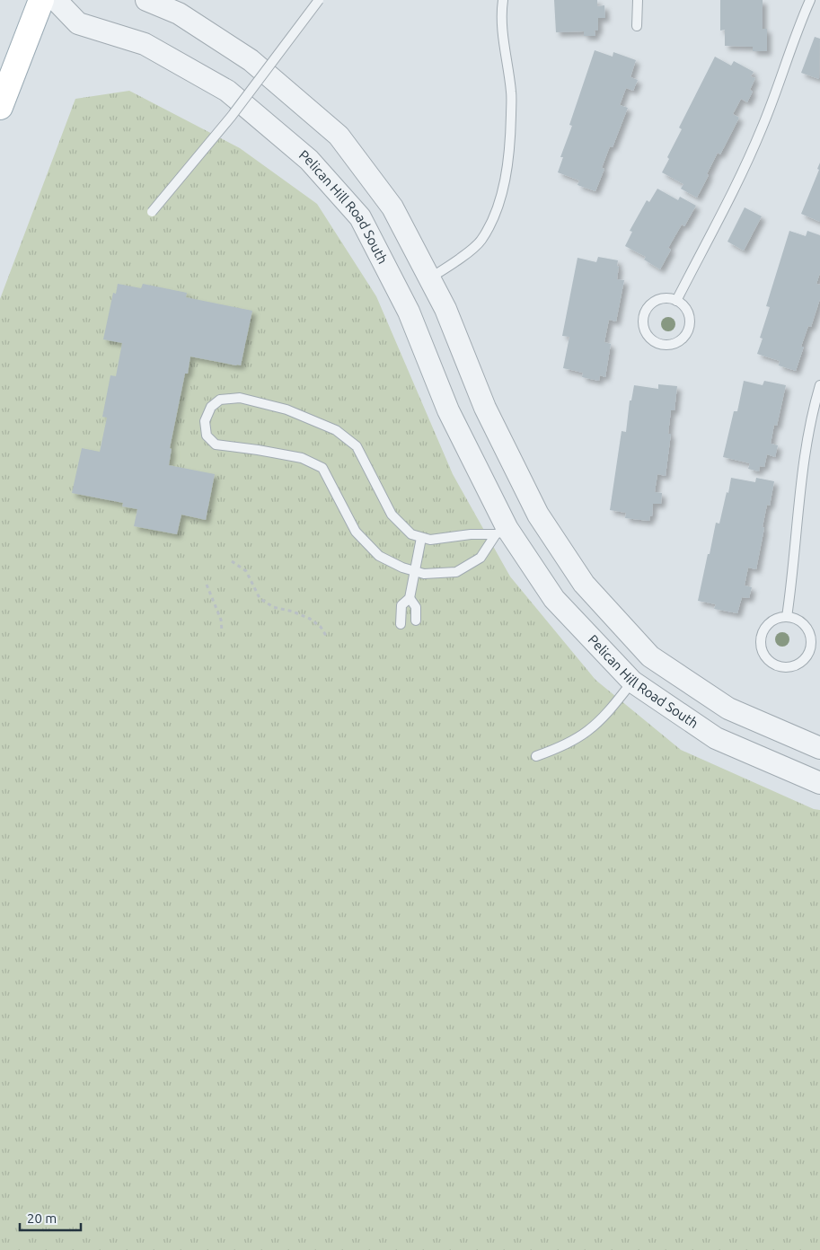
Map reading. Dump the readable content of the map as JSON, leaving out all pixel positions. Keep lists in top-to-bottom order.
{
  "streets": {
    "street": ["Pelican Hill Road South"]
  },
  "scale_bar": "20 m"
}
